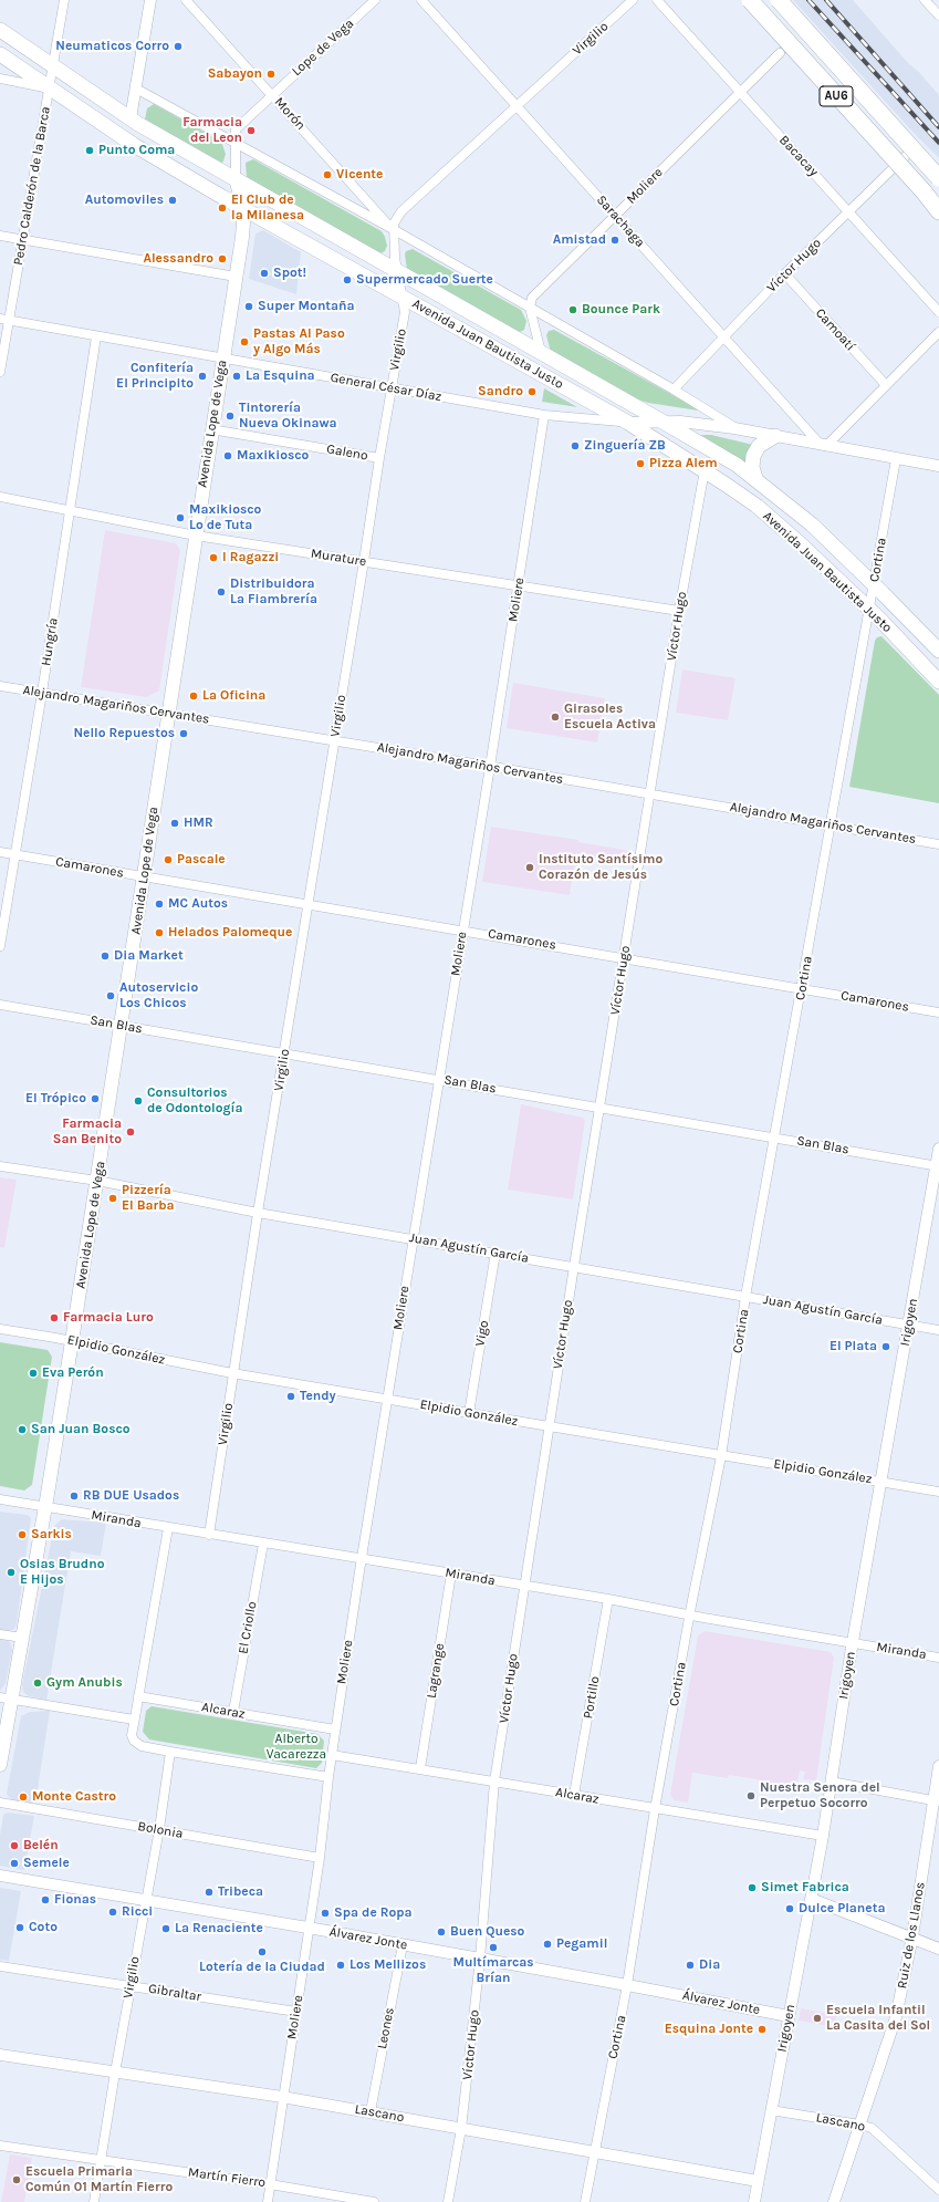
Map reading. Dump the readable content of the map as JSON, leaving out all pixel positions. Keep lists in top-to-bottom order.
{
  "streets": {
    "highway": ["AU6"],
    "main road": ["Avenida Juan Bautista Justo", "Avenida Lope de Vega"],
    "street": [
      "Virgilio",
      "Lope de Vega",
      "Morón",
      "Bacacay",
      "Pedro Calderón de la Barca",
      "Moliere",
      "Sarachaga",
      "Víctor Hugo",
      "Camoatí",
      "General César Díaz",
      "Galeno",
      "Murature",
      "Cortina",
      "Hungría",
      "Alejandro Magariños Cervantes",
      "Camarones",
      "San Blas",
      "Juan Agustín García",
      "Irigoyen",
      "Vigo",
      "Elpidio González",
      "Miranda",
      "El Criollo",
      "Lagrange",
      "Portillo",
      "Alcaraz",
      "Bolonia",
      "Ruiz de los Llanos",
      "Álvarez Jonte",
      "Gibraltar",
      "Leones",
      "Lascano",
      "Martín Fierro"
    ]
  },
  "crossings": [
    ["Virgilio", "Morón"],
    ["Virgilio", "Sarachaga"],
    ["Virgilio", "Avenida Juan Bautista Justo"],
    ["Virgilio", "General César Díaz"],
    ["Virgilio", "Galeno"],
    ["Virgilio", "Murature"],
    ["Virgilio", "Alejandro Magariños Cervantes"],
    ["Virgilio", "Camarones"],
    ["Virgilio", "San Blas"],
    ["Virgilio", "Juan Agustín García"],
    ["Virgilio", "Elpidio González"],
    ["Virgilio", "Miranda"],
    ["Virgilio", "Bolonia"],
    ["Virgilio", "Álvarez Jonte"],
    ["Virgilio", "Gibraltar"],
    ["Virgilio", "Lascano"],
    ["Virgilio", "Martín Fierro"],
    ["Lope de Vega", "Morón"],
    ["Lope de Vega", "Avenida Lope de Vega"],
    ["Morón", "Avenida Lope de Vega"],
    ["Bacacay", "Moliere"],
    ["Bacacay", "Víctor Hugo"],
    ["Pedro Calderón de la Barca", "Avenida Juan Bautista Justo"],
    ["Pedro Calderón de la Barca", "General César Díaz"],
    ["Moliere", "Sarachaga"],
    ["Moliere", "General César Díaz"],
    ["Moliere", "Murature"],
    ["Moliere", "Alejandro Magariños Cervantes"],
    ["Moliere", "Camarones"],
    ["Moliere", "San Blas"],
    ["Moliere", "Juan Agustín García"],
    ["Moliere", "Elpidio González"],
    ["Moliere", "Miranda"],
    ["Moliere", "Alcaraz"],
    ["Moliere", "Bolonia"],
    ["Moliere", "Álvarez Jonte"],
    ["Moliere", "Gibraltar"],
    ["Moliere", "Lascano"],
    ["Moliere", "Martín Fierro"],
    ["Sarachaga", "Víctor Hugo"],
    ["Sarachaga", "General César Díaz"],
    ["Víctor Hugo", "Camoatí"],
    ["Víctor Hugo", "Avenida Juan Bautista Justo"],
    ["Víctor Hugo", "Murature"],
    ["Víctor Hugo", "Alejandro Magariños Cervantes"],
    ["Víctor Hugo", "Camarones"],
    ["Víctor Hugo", "San Blas"],
    ["Víctor Hugo", "Juan Agustín García"],
    ["Víctor Hugo", "Elpidio González"],
    ["Víctor Hugo", "Miranda"],
    ["Víctor Hugo", "Alcaraz"],
    ["Víctor Hugo", "Álvarez Jonte"],
    ["Víctor Hugo", "Lascano"],
    ["Avenida Juan Bautista Justo", "General César Díaz"],
    ["Avenida Juan Bautista Justo", "Avenida Lope de Vega"],
    ["Avenida Juan Bautista Justo", "Cortina"],
    ["General César Díaz", "Avenida Lope de Vega"],
    ["General César Díaz", "Cortina"],
    ["General César Díaz", "Hungría"],
    ["Avenida Lope de Vega", "Galeno"],
    ["Avenida Lope de Vega", "Murature"],
    ["Avenida Lope de Vega", "Alejandro Magariños Cervantes"],
    ["Avenida Lope de Vega", "Camarones"],
    ["Avenida Lope de Vega", "San Blas"],
    ["Avenida Lope de Vega", "Juan Agustín García"],
    ["Avenida Lope de Vega", "Elpidio González"],
    ["Avenida Lope de Vega", "Miranda"],
    ["Murature", "Hungría"],
    ["Cortina", "Alejandro Magariños Cervantes"],
    ["Cortina", "Camarones"],
    ["Cortina", "San Blas"],
    ["Cortina", "Juan Agustín García"],
    ["Cortina", "Elpidio González"],
    ["Cortina", "Miranda"],
    ["Cortina", "Alcaraz"],
    ["Cortina", "Álvarez Jonte"],
    ["Cortina", "Lascano"],
    ["Hungría", "Alejandro Magariños Cervantes"],
    ["Hungría", "Camarones"],
    ["San Blas", "Irigoyen"],
    ["Juan Agustín García", "Irigoyen"],
    ["Juan Agustín García", "Vigo"],
    ["Irigoyen", "Elpidio González"],
    ["Irigoyen", "Miranda"],
    ["Irigoyen", "Alcaraz"],
    ["Irigoyen", "Álvarez Jonte"],
    ["Irigoyen", "Lascano"],
    ["Vigo", "Elpidio González"],
    ["Miranda", "El Criollo"],
    ["Miranda", "Lagrange"],
    ["Miranda", "Portillo"],
    ["El Criollo", "Alcaraz"],
    ["Lagrange", "Alcaraz"],
    ["Portillo", "Alcaraz"],
    ["Ruiz de los Llanos", "Lascano"],
    ["Álvarez Jonte", "Leones"],
    ["Leones", "Lascano"]
  ],
  "parks": ["Alberto Vacarezza"],
  "places": [
    "Neumaticos Corro",
    "Sabayon",
    "Farmacia del Leon",
    "Punto Coma",
    "Vicente",
    "Automoviles",
    "El Club de la Milanesa",
    "Amistad",
    "Alessandro",
    "Spot!",
    "Supermercado Suerte",
    "Super Montaña",
    "Bounce Park",
    "Pastas Al Paso y Algo Más",
    "Confitería El Principito",
    "La Esquina",
    "Sandro",
    "Tintorería Nueva Okinawa",
    "Zinguería ZB",
    "Maxikiosco",
    "Pizza Alem",
    "Maxikiosco Lo de Tuta",
    "I Ragazzi",
    "Distribuidora La Fiambrería",
    "La Oficina",
    "Girasoles Escuela Activa",
    "Nello Repuestos",
    "HMR",
    "Pascale",
    "Instituto Santísimo Corazón de Jesús",
    "MC Autos",
    "Helados Palomeque",
    "Dia Market",
    "Autoservicio Los Chicos",
    "El Trópico",
    "Consultorios de Odontología",
    "Farmacia San Benito",
    "Pizzería El Barba",
    "Farmacia Luro",
    "El Plata",
    "Eva Perón",
    "Tendy",
    "San Juan Bosco",
    "RB DUE Usados",
    "Sarkis",
    "Osias Brudno E Hijos",
    "Gym Anubis",
    "Nuestra Senora del Perpetuo Socorro",
    "Monte Castro",
    "Belén",
    "Semele",
    "Simet Fabrica",
    "Tribeca",
    "Fionas",
    "Dulce Planeta",
    "Ricci",
    "Spa de Ropa",
    "Coto",
    "La Renaciente",
    "Buen Queso",
    "Pegamil",
    "Multímarcas Brían",
    "Lotería de la Ciudad",
    "Los Mellizos",
    "Dia",
    "Escuela Infantil La Casita del Sol",
    "Esquina Jonte",
    "Escuela Primaria Común 01 Martín Fierro"
  ]
}
